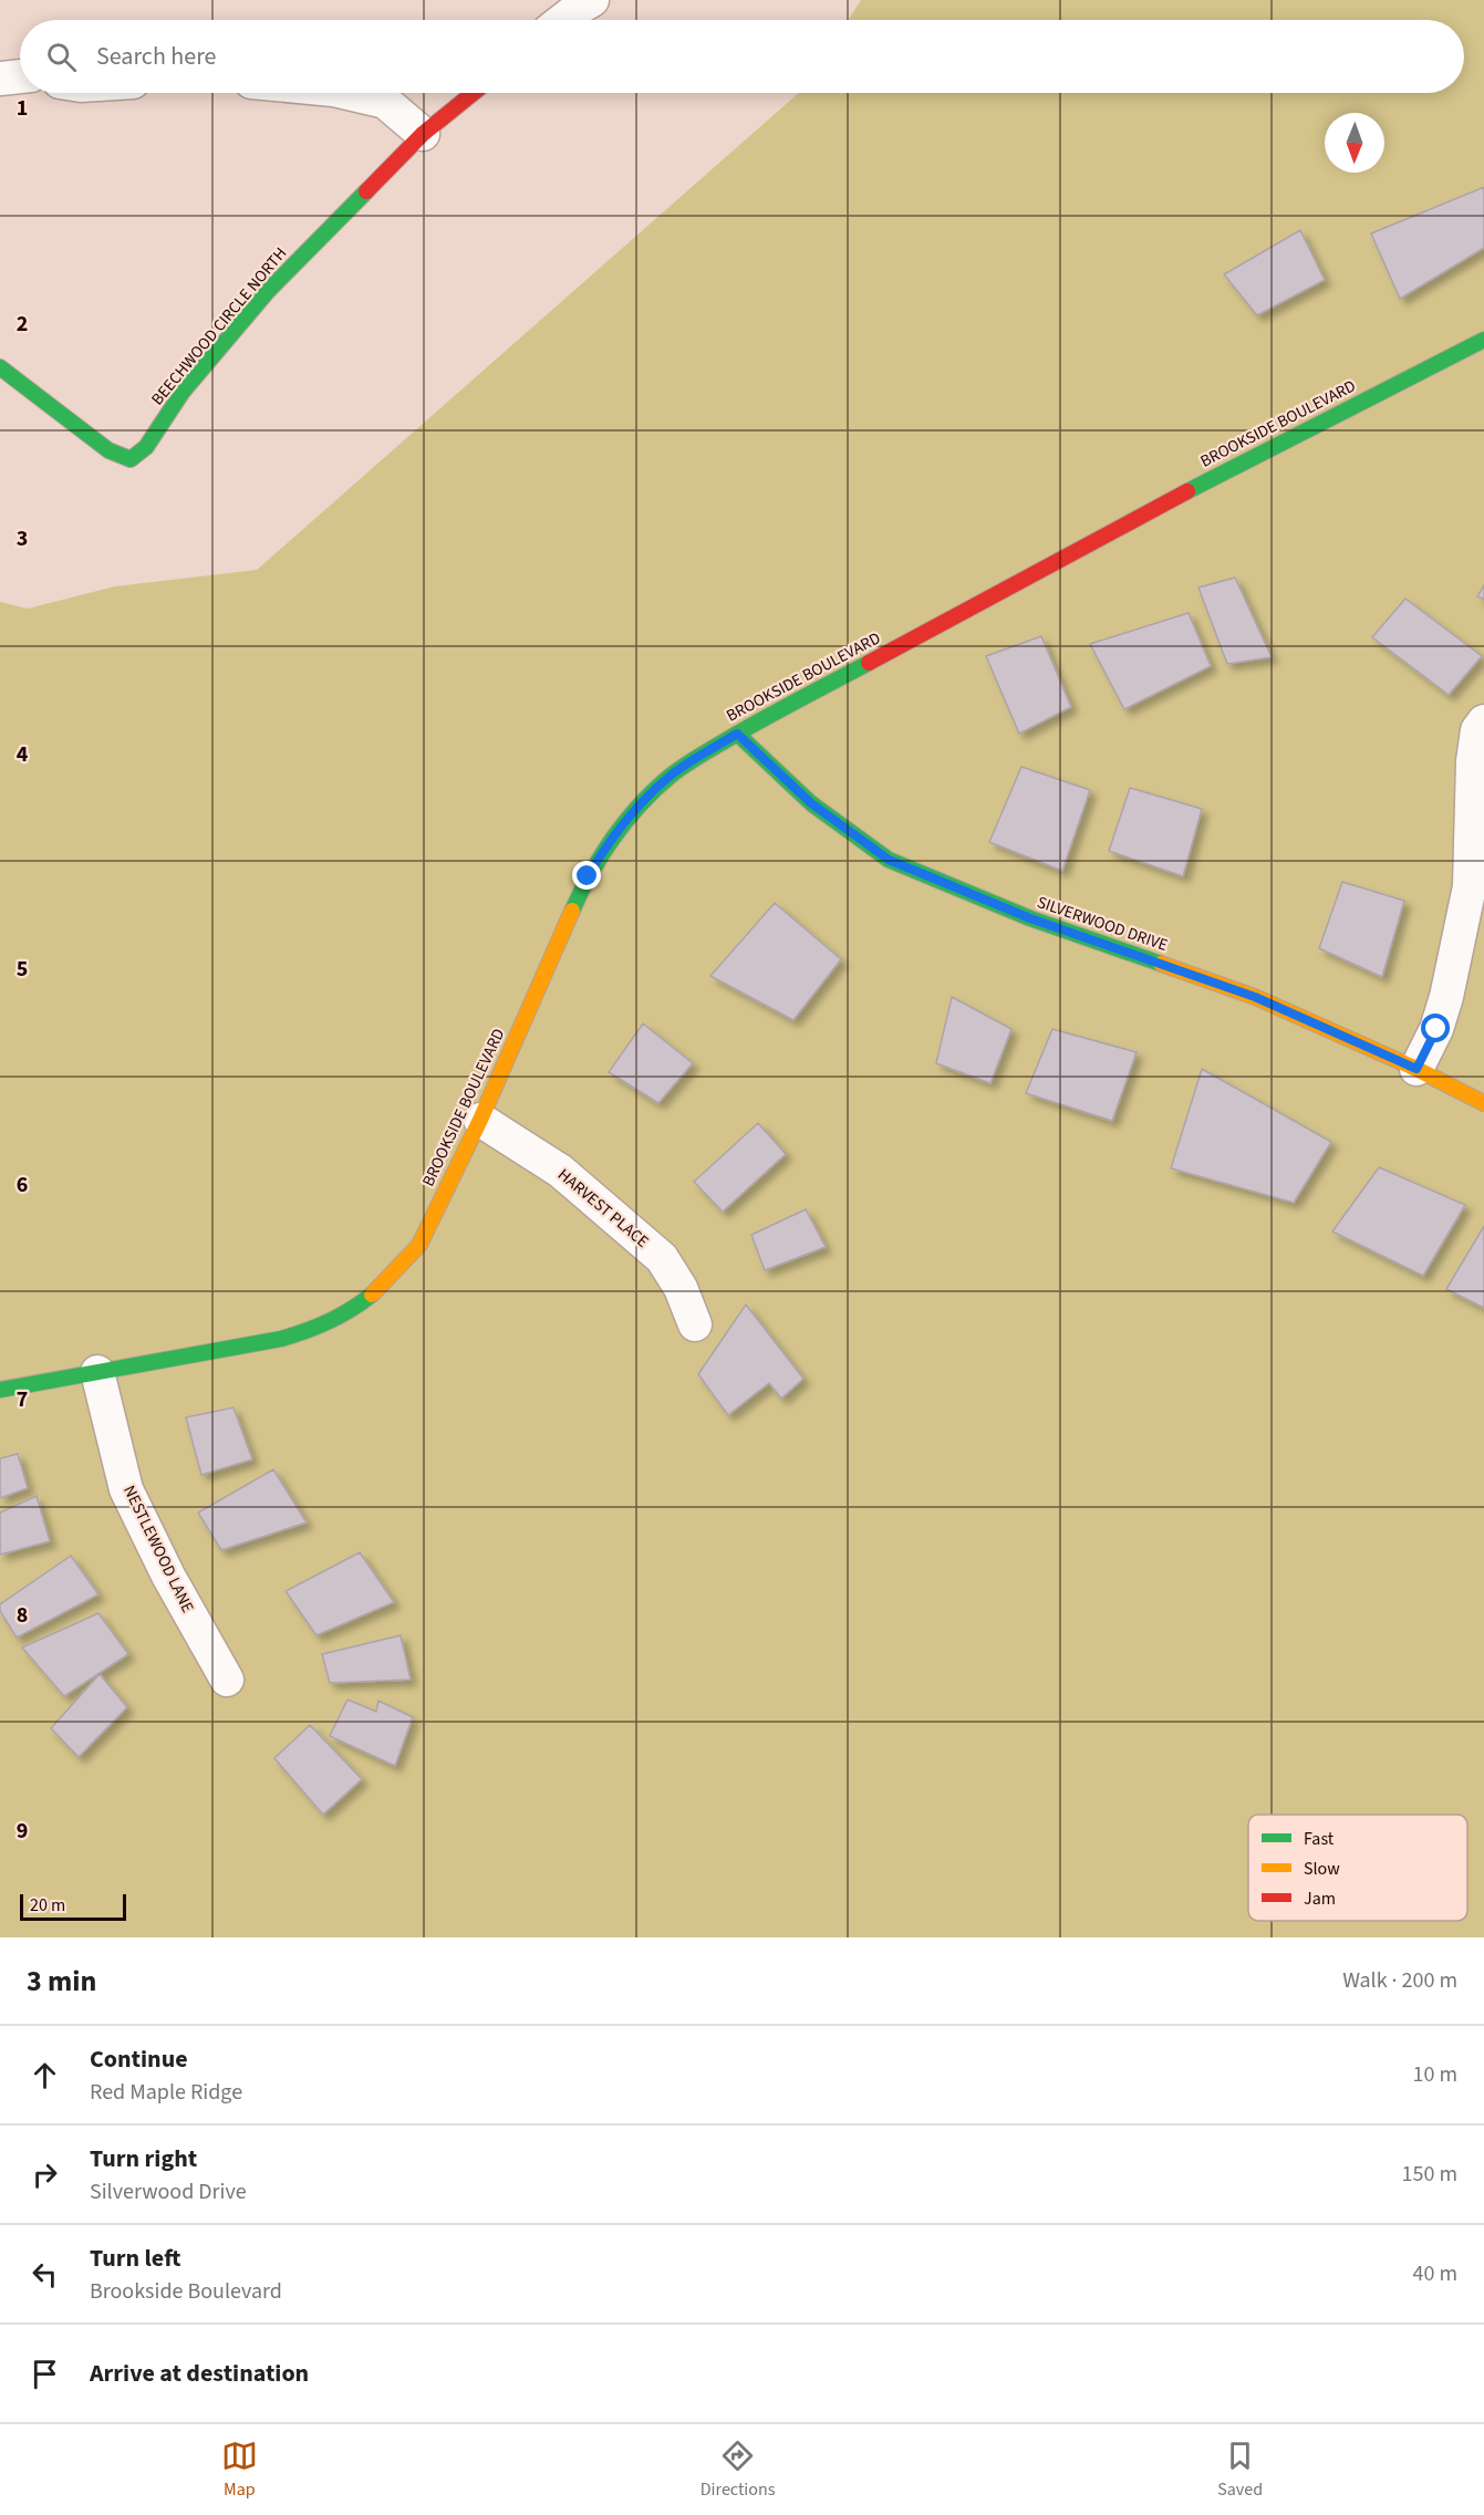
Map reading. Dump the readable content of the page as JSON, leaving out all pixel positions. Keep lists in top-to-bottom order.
{
  "streets": {
    "street": [
      "BEECHWOOD CIRCLE NORTH",
      "BROOKSIDE BOULEVARD",
      "SILVERWOOD DRIVE",
      "HARVEST PLACE",
      "NESTLEWOOD LANE"
    ]
  },
  "crossings": [
    ["BROOKSIDE BOULEVARD", "SILVERWOOD DRIVE"],
    ["BROOKSIDE BOULEVARD", "HARVEST PLACE"],
    ["BROOKSIDE BOULEVARD", "NESTLEWOOD LANE"]
  ],
  "legend": ["Fast", "Slow", "Jam"],
  "scale_bar": "20 m",
  "north": "bottom",
  "page": {
    "search": "Search here",
    "scale": "20 m",
    "heading": ["3 min", "Walk · 200 m"],
    "list": [
      ["Continue", "Red Maple Ridge", "10 m"],
      ["Turn right", "Silverwood Drive", "150 m"],
      ["Turn left", "Brookside Boulevard", "40 m"],
      "Arrive at destination"
    ],
    "nav": ["Map", "Directions", "Saved"]
  },
  "grid": {
    "rows": [
      "1",
      "2",
      "3",
      "4",
      "5",
      "6",
      "7",
      "8",
      "9"
    ]
  }
}
